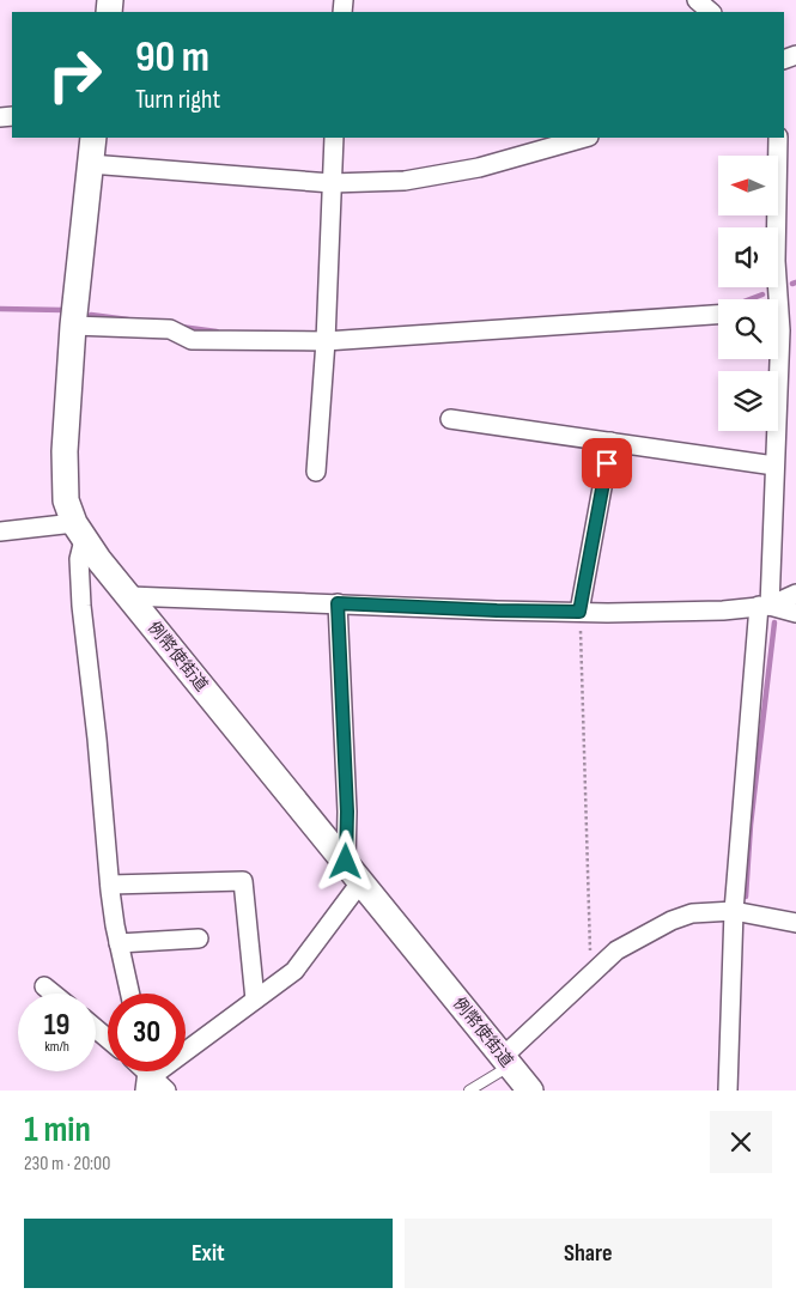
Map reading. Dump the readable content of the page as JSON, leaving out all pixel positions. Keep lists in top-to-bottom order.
{
  "streets": {
    "main road": ["例幣使街道"]
  },
  "north": "left",
  "page": {
    "turn": ["90 m", "Turn right"],
    "speed": "19 km/h",
    "limit": "30",
    "heading": ["1 min", "230 m · 20:00"],
    "buttons": ["Exit", "Share"]
  }
}
